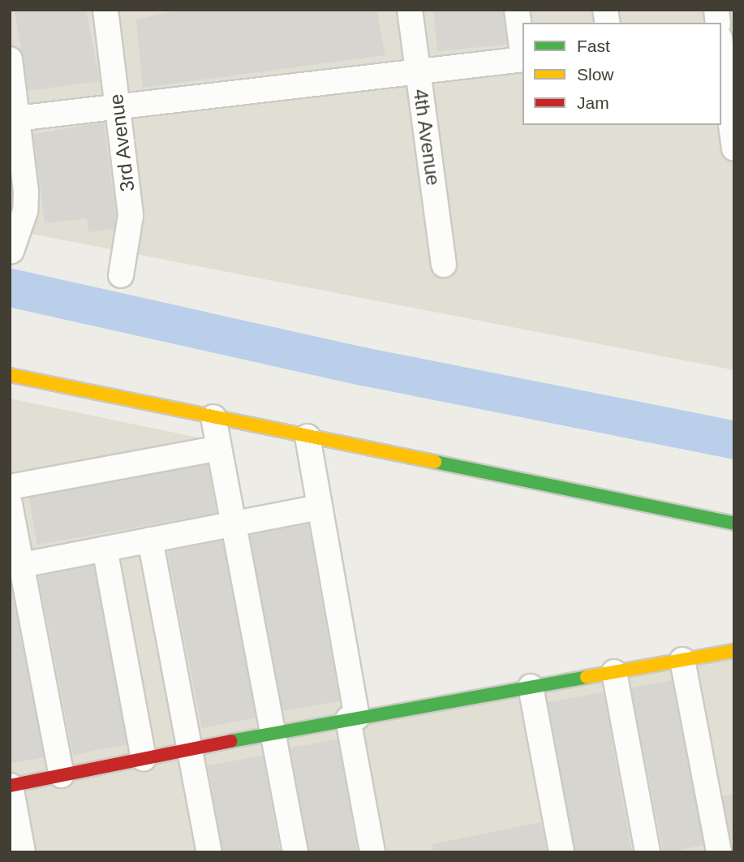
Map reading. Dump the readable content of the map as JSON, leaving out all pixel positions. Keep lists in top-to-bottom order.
{
  "streets": {
    "street": ["4th Avenue", "3rd Avenue"]
  },
  "legend": ["Fast", "Slow", "Jam"]
}
